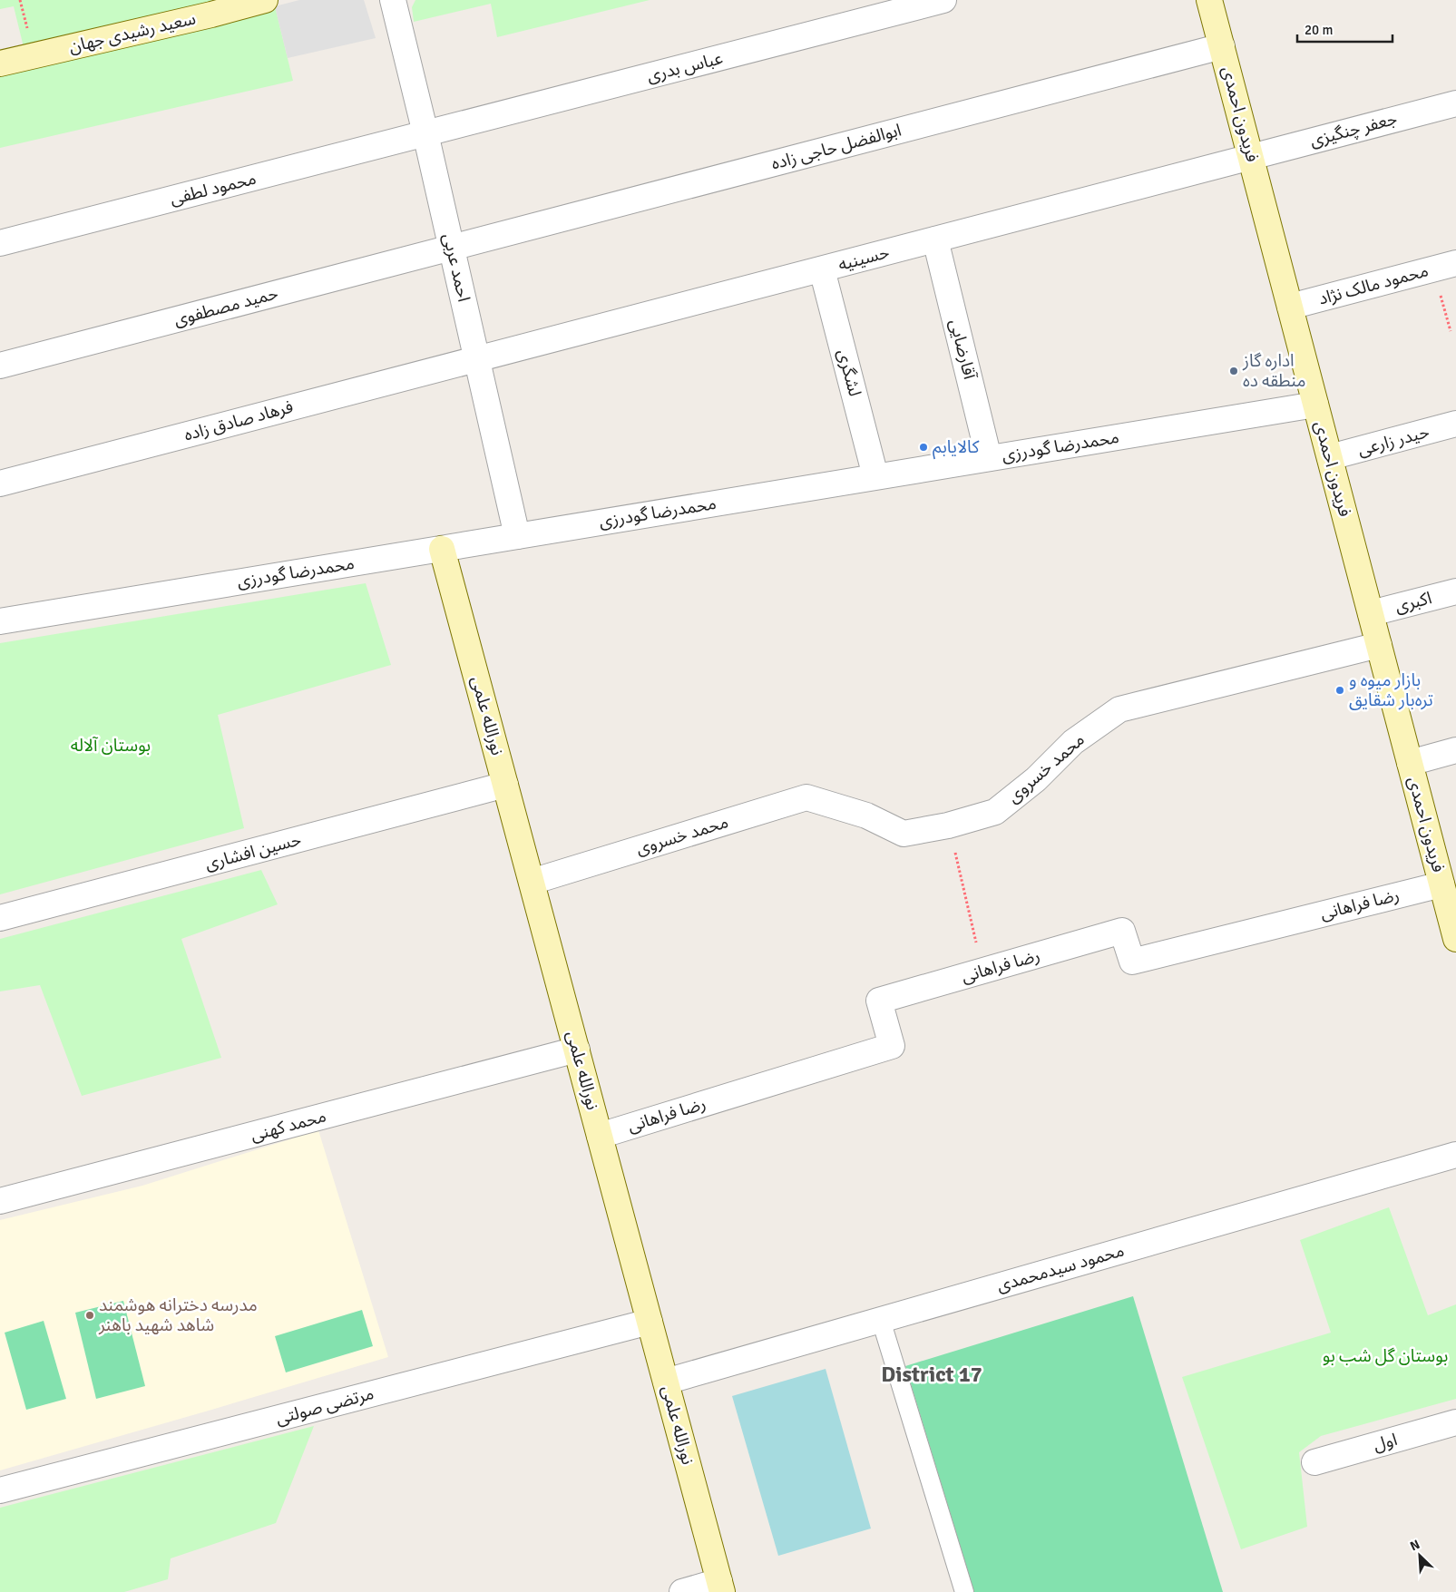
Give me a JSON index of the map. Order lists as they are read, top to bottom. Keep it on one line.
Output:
{"streets":{"street":["سعید رشیدی جهان","عباس بدری","فریدون احمدی","جعفر چنگیزی","ابوالفضل حاجی زاده","محمود لطفی","حسینیه","احمد عربی","محمود مالک نژاد","حمید مصطفوی","آقارضایی","لشگری","فرهاد صادق زاده","حیدر زارعی","محمدرضا گودرزی","اکبری","نورالله علمی","محمد خسروی","حسین افشاری","رضا فراهانی","محمد کهنی","محمود سیدمحمدی","مرتضی صولتی","اول"]},"crossings":[["عباس بدری","محمود لطفی"],["عباس بدری","احمد عربی"],["فریدون احمدی","جعفر چنگیزی"],["فریدون احمدی","ابوالفضل حاجی زاده"],["فریدون احمدی","حسینیه"],["فریدون احمدی","محمود مالک نژاد"],["فریدون احمدی","حیدر زارعی"],["فریدون احمدی","محمدرضا گودرزی"],["فریدون احمدی","اکبری"],["فریدون احمدی","محمد خسروی"],["فریدون احمدی","رضا فراهانی"],["جعفر چنگیزی","حسینیه"],["ابوالفضل حاجی زاده","احمد عربی"],["ابوالفضل حاجی زاده","حمید مصطفوی"],["محمود لطفی","احمد عربی"],["حسینیه","احمد عربی"],["حسینیه","آقارضایی"],["حسینیه","لشگری"],["حسینیه","فرهاد صادق زاده"],["احمد عربی","حمید مصطفوی"],["احمد عربی","فرهاد صادق زاده"],["احمد عربی","محمدرضا گودرزی"],["آقارضایی","محمدرضا گودرزی"],["لشگری","محمدرضا گودرزی"],["محمدرضا گودرزی","نورالله علمی"],["نورالله علمی","محمد خسروی"],["نورالله علمی","حسین افشاری"],["نورالله علمی","رضا فراهانی"],["نورالله علمی","محمد کهنی"],["نورالله علمی","محمود سیدمحمدی"],["نورالله علمی","مرتضی صولتی"]],"districts":["District 17"],"parks":["بوستان آلاله","بوستان گل شب بو"],"places":["اداره گاز منطقه ده","کالایابم","بازار میوه و تره‌بار شقایق","مدرسه دخترانه هوشمند شاهد شهید باهنر"],"scale_bar":"20 m","north":"top left"}
